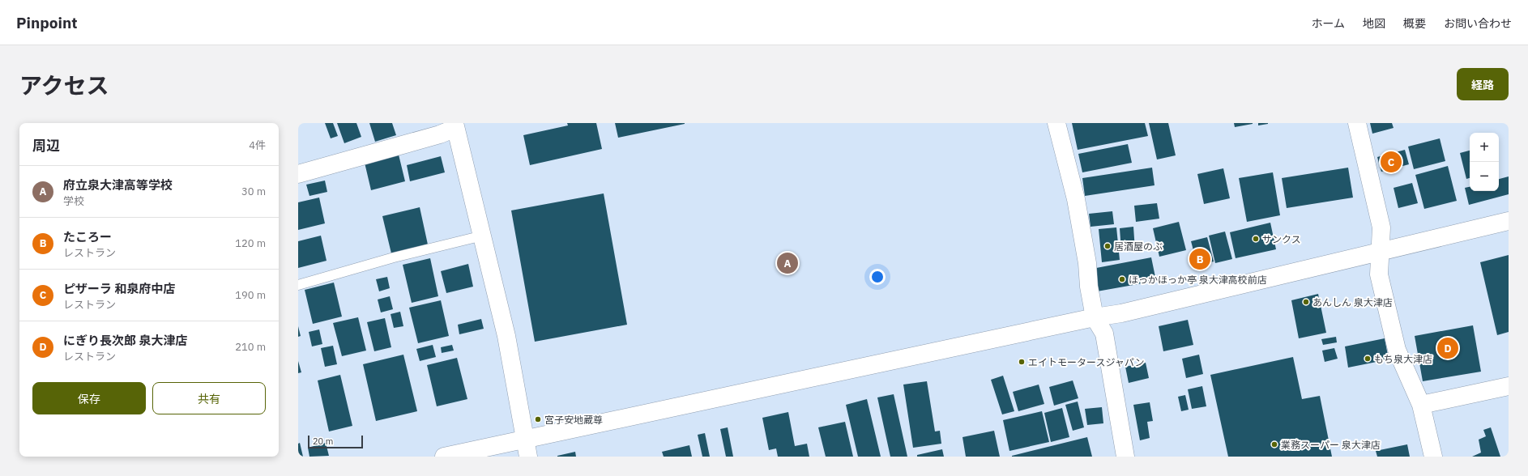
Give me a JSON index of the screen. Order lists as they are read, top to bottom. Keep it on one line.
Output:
{"places":["サンクス","居酒屋のぶ","ほっかほっか亭 泉大津高校前店","あんしん 泉大津店","もち泉大津店","エイトモータースジャパン","宮子安地蔵尊","業務スーパー 泉大津店"],"scale_bar":"20 m","page":{"header":"Pinpoint","nav":["ホーム","地図","概要","お問い合わせ"],"title":"アクセス","buttons":["経路",["保存","共有"]],"heading":["周辺","4件"],"map_buttons":["+","−"],"pins":["C","B","A","D"],"list":[{"mark":"A","name":"府立泉大津高等学校","note":"学校","value":"30 m"},{"mark":"B","name":"たころー","note":"レストラン","value":"120 m"},{"mark":"C","name":"ピザーラ 和泉府中店","note":"レストラン","value":"190 m"},{"mark":"D","name":"にぎり長次郎 泉大津店","note":"レストラン","value":"210 m"}],"scale":"20 m"}}
